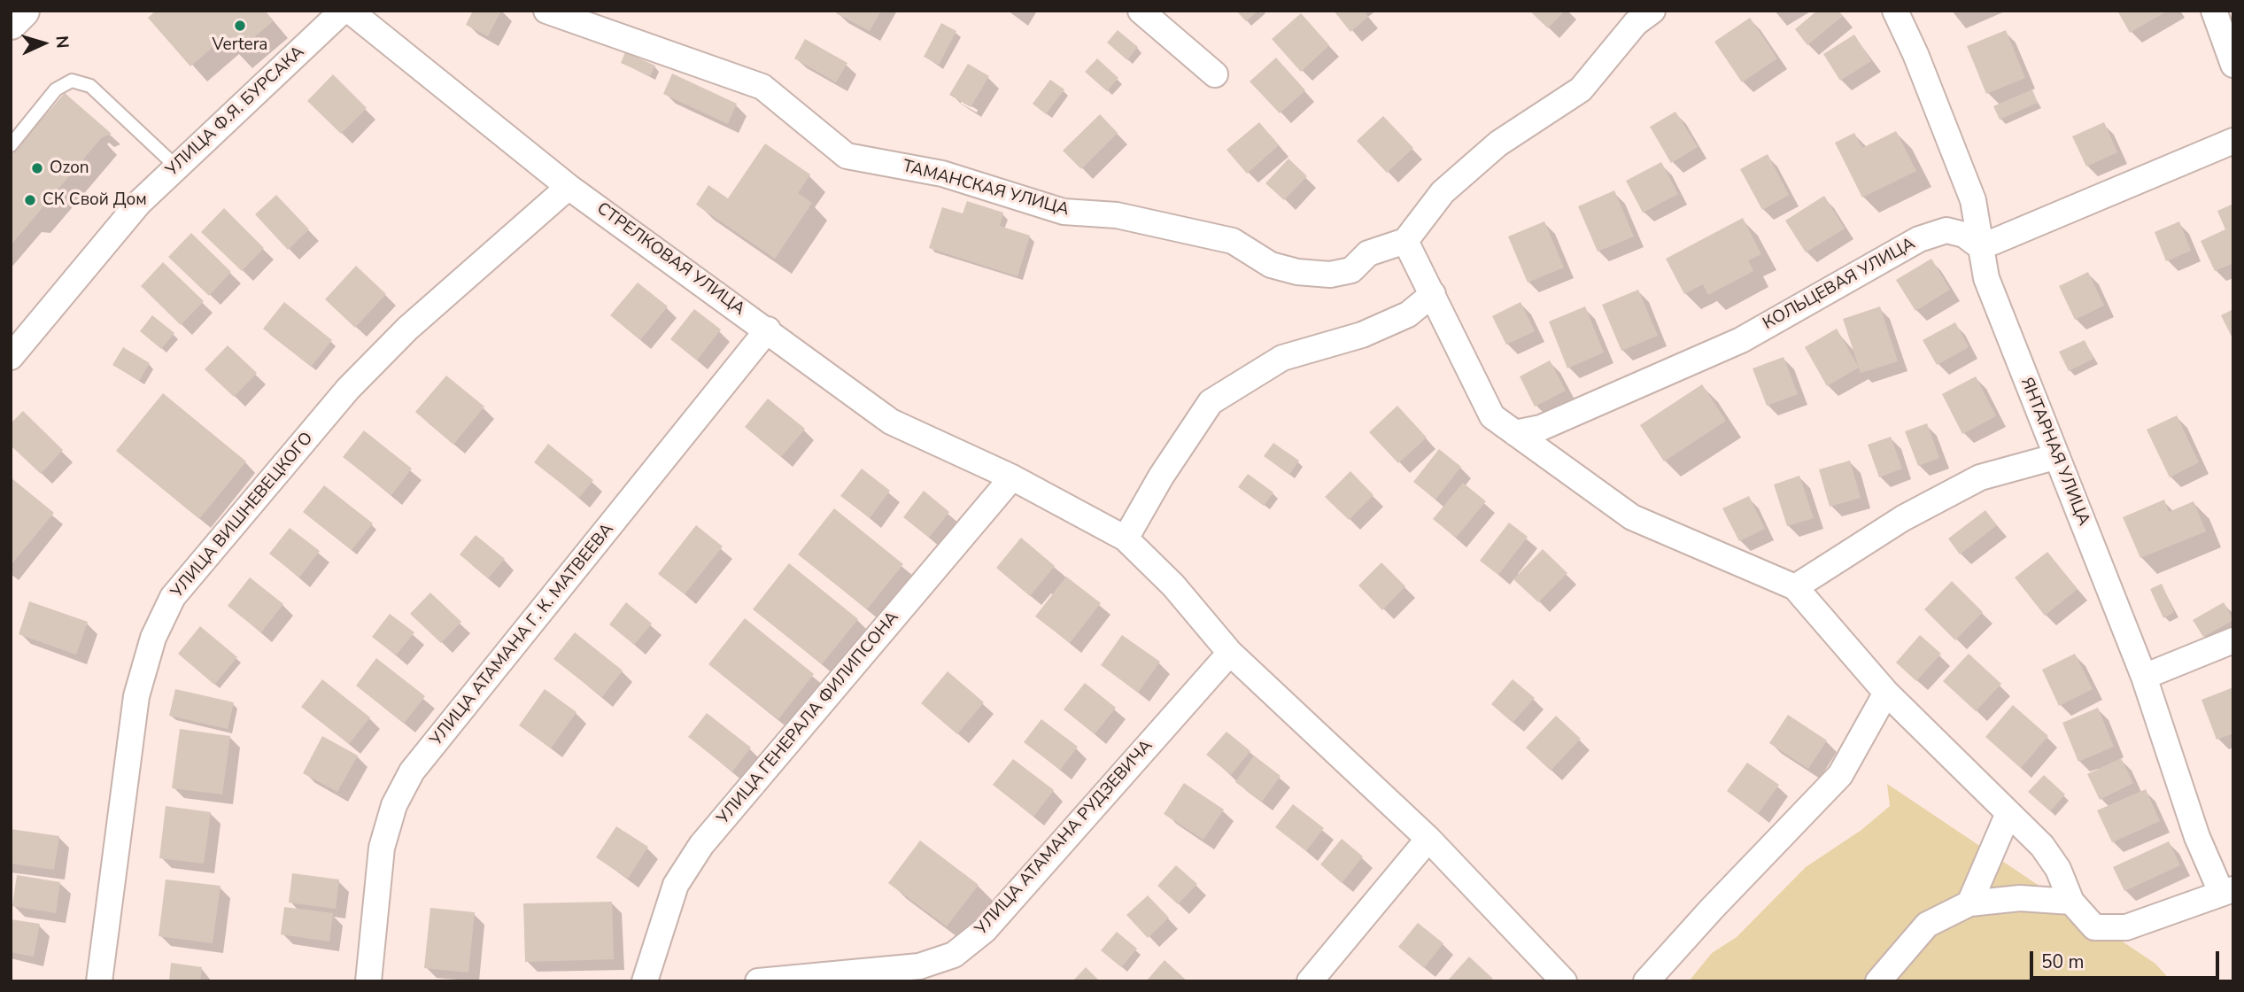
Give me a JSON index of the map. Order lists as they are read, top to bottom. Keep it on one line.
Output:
{"streets":{"street":["УЛИЦА Ф.Я. БУРСАКА","ТАМАНСКАЯ УЛИЦА","СТРЕЛКОВАЯ УЛИЦА","КОЛЬЦЕВАЯ УЛИЦА","ЯНТАРНАЯ УЛИЦА","УЛИЦА ВИШНЕВЕЦКОГО","УЛИЦА АТАМАНА Г. К. МАТВЕЕВА","УЛИЦА ГЕНЕРАЛА ФИЛИПСОНА","УЛИЦА АТАМАНА РУДЗЕВИЧА"]},"crossings":[["СТРЕЛКОВАЯ УЛИЦА","УЛИЦА ВИШНЕВЕЦКОГО"],["СТРЕЛКОВАЯ УЛИЦА","УЛИЦА АТАМАНА Г. К. МАТВЕЕВА"],["СТРЕЛКОВАЯ УЛИЦА","УЛИЦА ГЕНЕРАЛА ФИЛИПСОНА"],["СТРЕЛКОВАЯ УЛИЦА","УЛИЦА АТАМАНА РУДЗЕВИЧА"],["КОЛЬЦЕВАЯ УЛИЦА","ЯНТАРНАЯ УЛИЦА"]],"places":["Vertera","Ozon","СК Свой Дом"],"scale_bar":"50 m","north":"right"}
